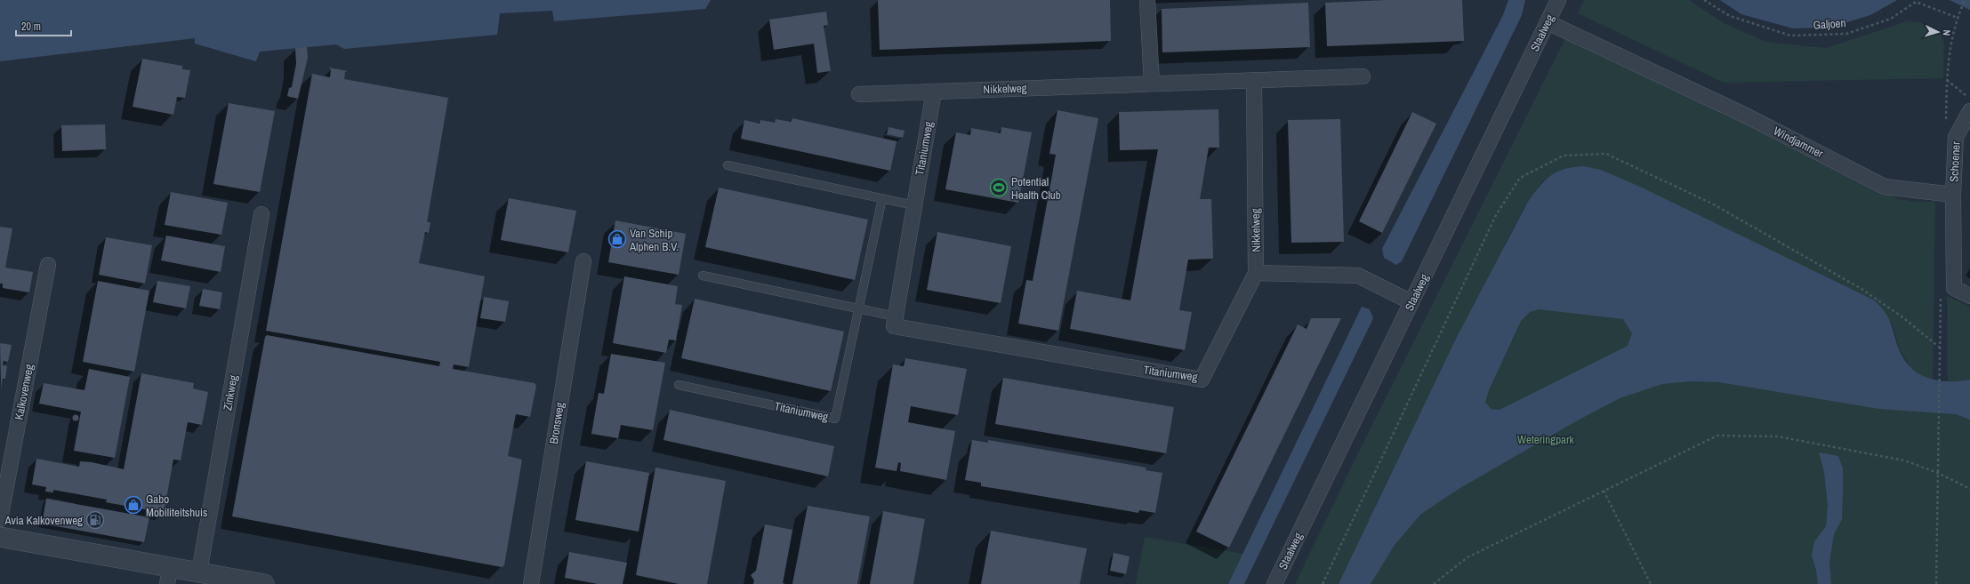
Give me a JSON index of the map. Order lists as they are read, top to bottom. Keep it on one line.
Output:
{"streets":{"street":["Staalweg","Nikkelweg","Windjammer","Titaniumweg","Schoener","Kalkovenweg","Zinkweg","Bronsweg"],"path":["Galjoen"]},"crossings":[["Staalweg","Windjammer"],["Nikkelweg","Titaniumweg"],["Windjammer","Schoener"]],"parks":["Weteringpark"],"places":{"sports":["Potential Health Club"],"shop":["Van Schip Alphen B.V.","Gabo Mobiliteitshuis"],"fuel station":["Avia Kalkovenweg"]},"scale_bar":"20 m","north":"right"}
